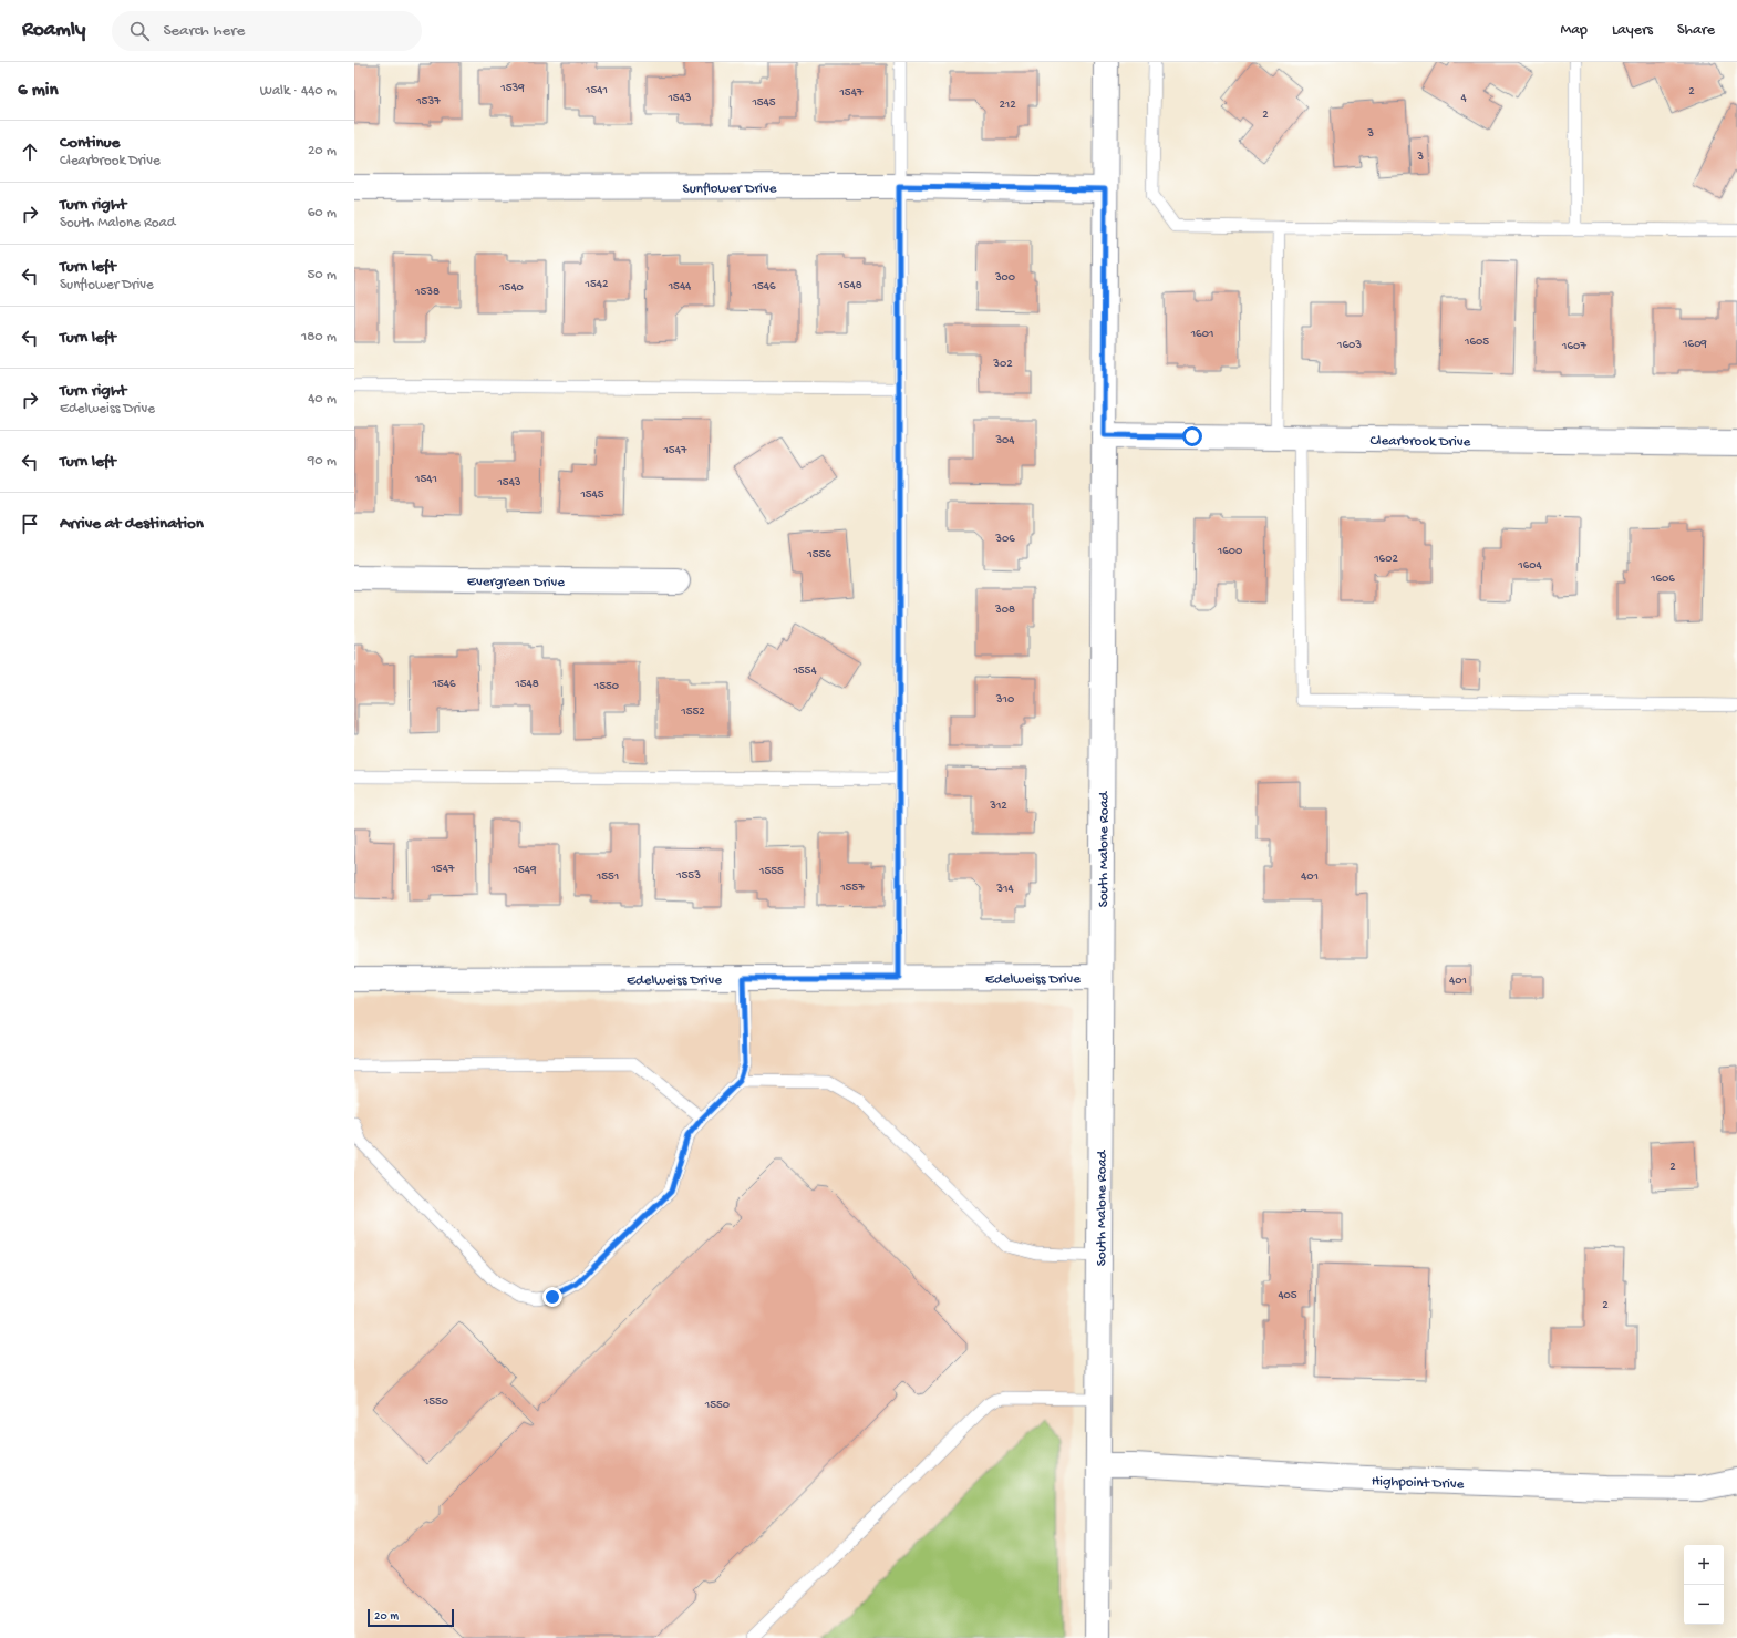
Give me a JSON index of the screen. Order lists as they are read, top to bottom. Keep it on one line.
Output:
{"streets":{"street":["Sunflower Drive","Clearbrook Drive","Evergreen Drive","South Malone Road","Edelweiss Drive","Highpoint Drive"]},"crossings":[["Sunflower Drive","South Malone Road"],["Clearbrook Drive","South Malone Road"],["South Malone Road","Edelweiss Drive"],["South Malone Road","Highpoint Drive"]],"house_numbers":["1539","1541","2","1547","1543","4","1537","1545","212","2","3","3","300","1542","1548","1544","1546","1540","1538","1601","1605","1609","1603","1607","302","304","1547","1541","1543","1545","306","1600","1556","1602","1604","1606","308","1554","1546","1548","1550","310","1552","312","1547","1549","1555","1553","1551","401","1557","314","401","2","405","2","1550","1550"],"scale_bar":"20 m","page":{"header":"Roamly","search":"Search here","nav":["Map","Layers","Share"],"heading":["6 min","Walk · 440 m"],"list":[["Continue","Clearbrook Drive","20 m"],["Turn right","South Malone Road","60 m"],["Turn left","Sunflower Drive","50 m"],["Turn left","180 m"],["Turn right","Edelweiss Drive","40 m"],["Turn left","90 m"],"Arrive at destination"],"map_buttons":["+","−"],"scale":"20 m"}}
